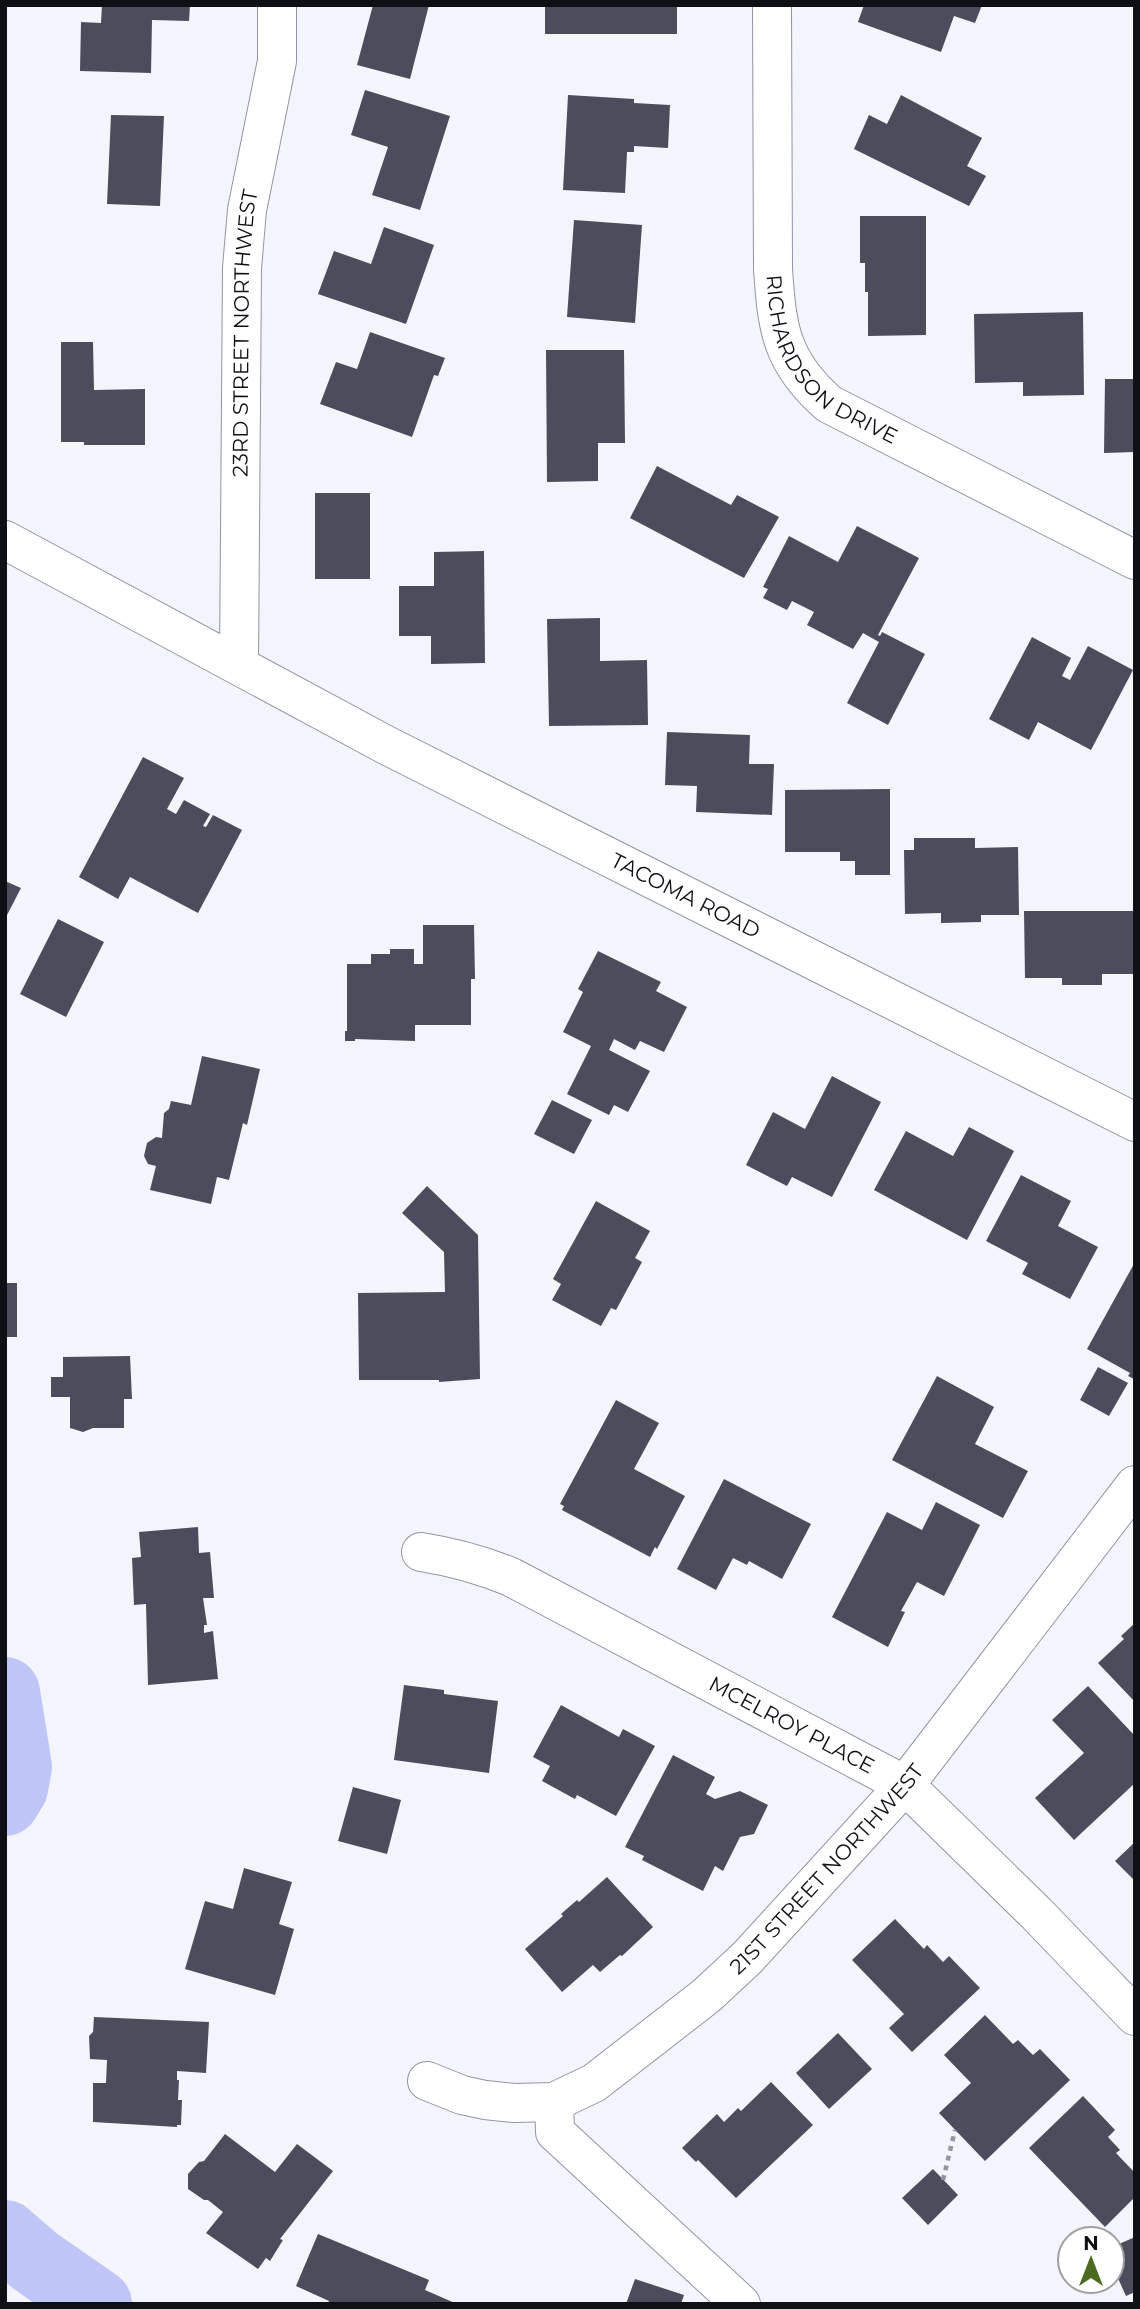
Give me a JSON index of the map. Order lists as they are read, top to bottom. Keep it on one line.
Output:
{"streets":{"street":["23RD STREET NORTHWEST","RICHARDSON DRIVE","TACOMA ROAD","MCELROY PLACE","21ST STREET NORTHWEST"]},"crossings":[["23RD STREET NORTHWEST","TACOMA ROAD"],["MCELROY PLACE","21ST STREET NORTHWEST"]],"north":"top"}
